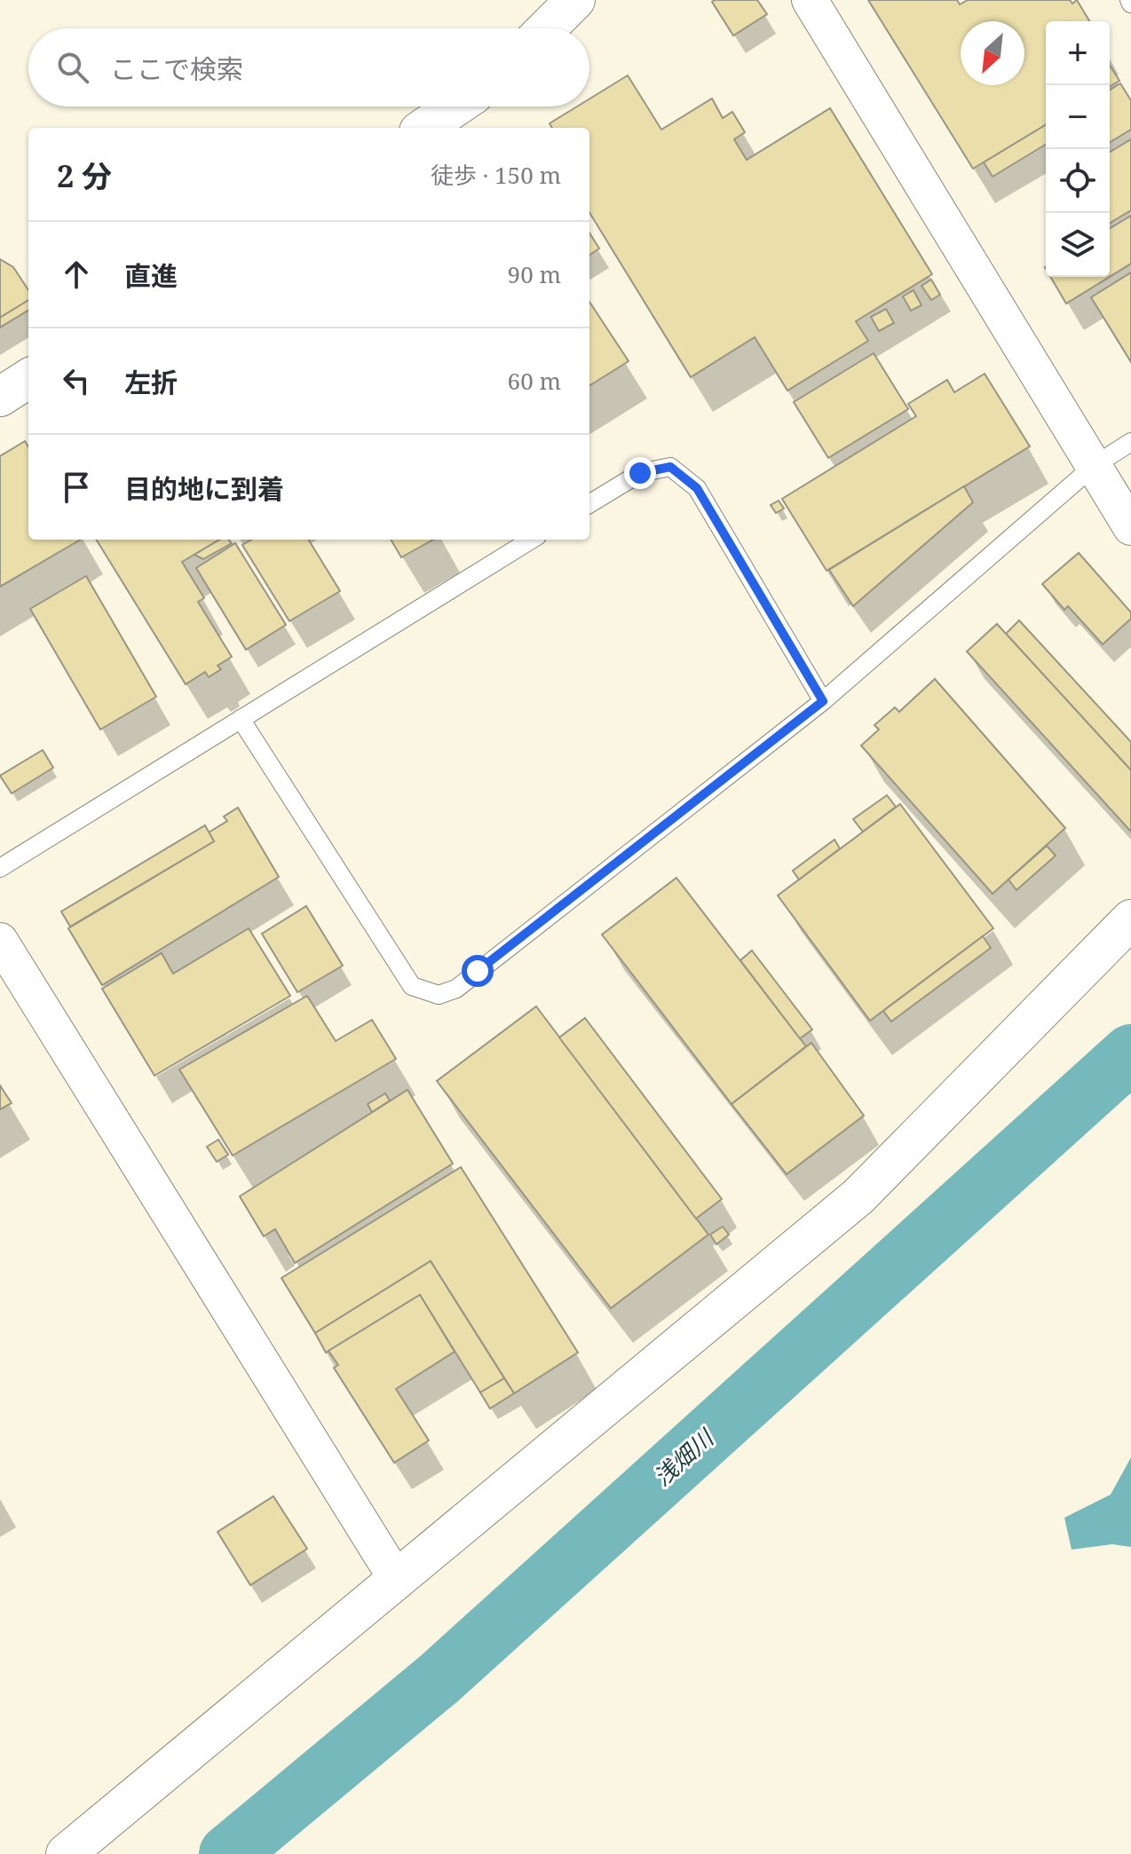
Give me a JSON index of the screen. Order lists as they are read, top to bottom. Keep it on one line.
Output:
{"water":["浅畑川"],"north":"bottom left","page":{"map_buttons":["+","−"],"search":"ここで検索","heading":["2 分","徒歩 · 150 m"],"list":[["直進","90 m"],["左折","60 m"],"目的地に到着"]}}
